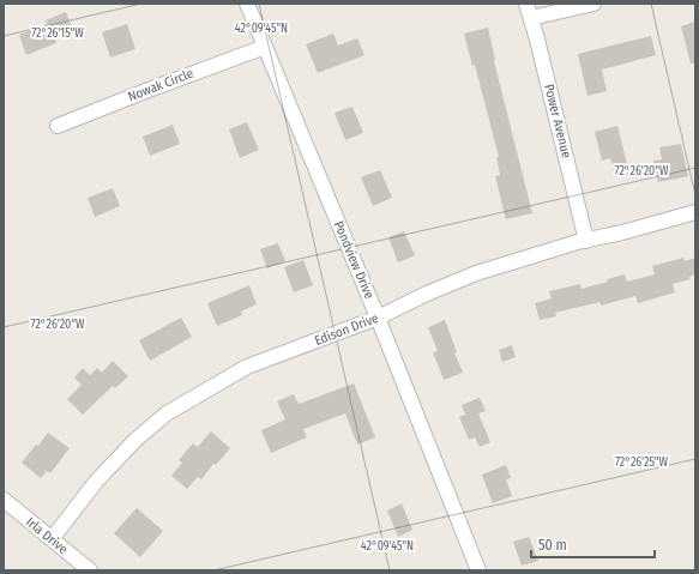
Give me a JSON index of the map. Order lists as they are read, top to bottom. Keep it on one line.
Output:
{"streets":{"street":["Nowak Circle","Power Avenue","Pondview Drive","Edison Drive","Irla Drive"]},"crossings":[["Nowak Circle","Pondview Drive"],["Power Avenue","Edison Drive"],["Pondview Drive","Edison Drive"],["Edison Drive","Irla Drive"]],"scale_bar":"50 m","coordinates":["42°09'45\"N","72°26'15\"W","72°26'20\"W","72°26'25\"W"]}
